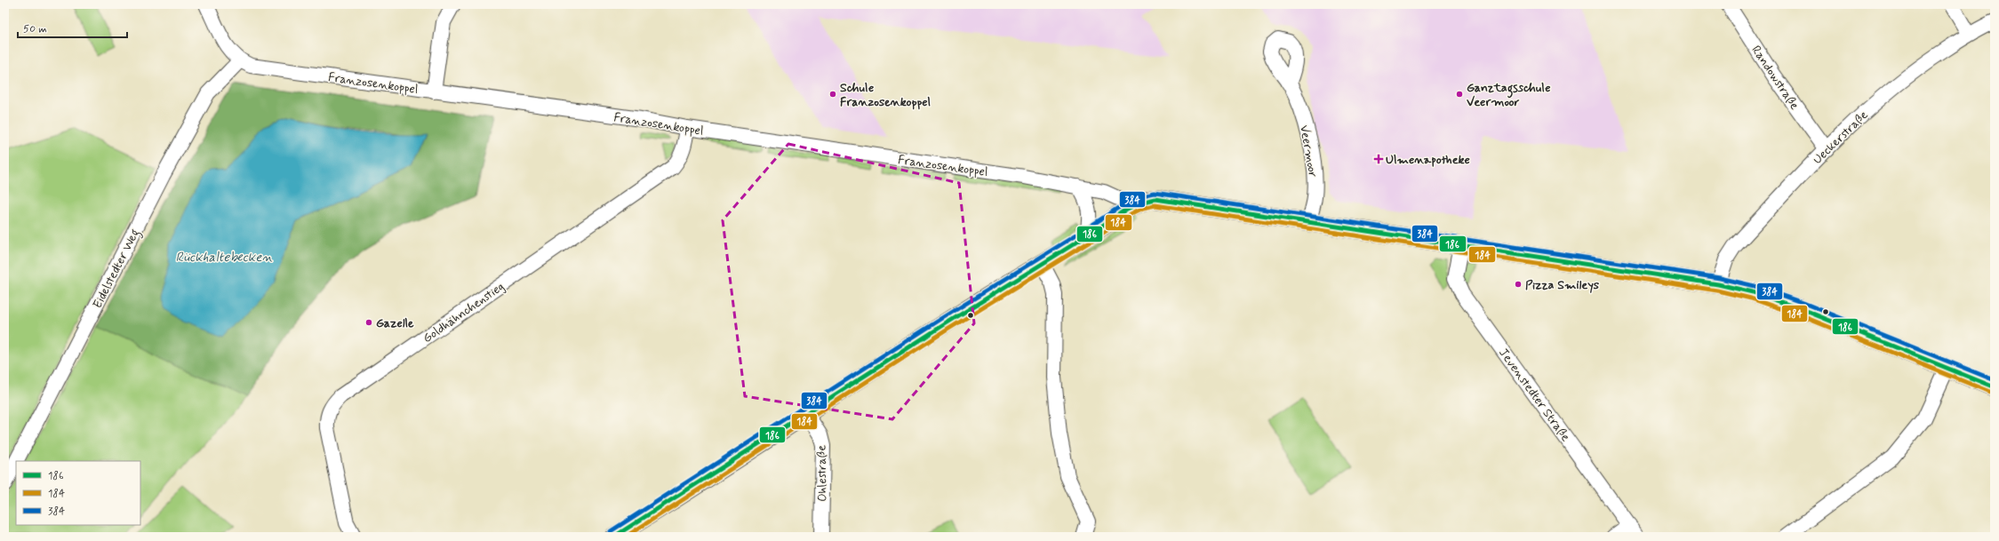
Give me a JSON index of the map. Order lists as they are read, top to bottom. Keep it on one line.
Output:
{"streets":{"street":["Randowstraße","Franzosenkoppel","Ueckerstraße","Veermoor","Eidelstedter Weg","Goldhähnchenstieg","Jevenstedter Straße","Ohlestraße"]},"crossings":[["Randowstraße","Ueckerstraße"],["Franzosenkoppel","Eidelstedter Weg"],["Franzosenkoppel","Goldhähnchenstieg"]],"water":["Rückhaltebecken"],"places":{"other":["Schule Franzosenkoppel","Ganztagsschule Veermoor","Pizza Smileys","Gazelle"],"health":["Ulmenapotheke"]},"lines":["transit line 384","transit line 186","transit line 184"],"legend":["186","184","384"],"scale_bar":"50 m"}
